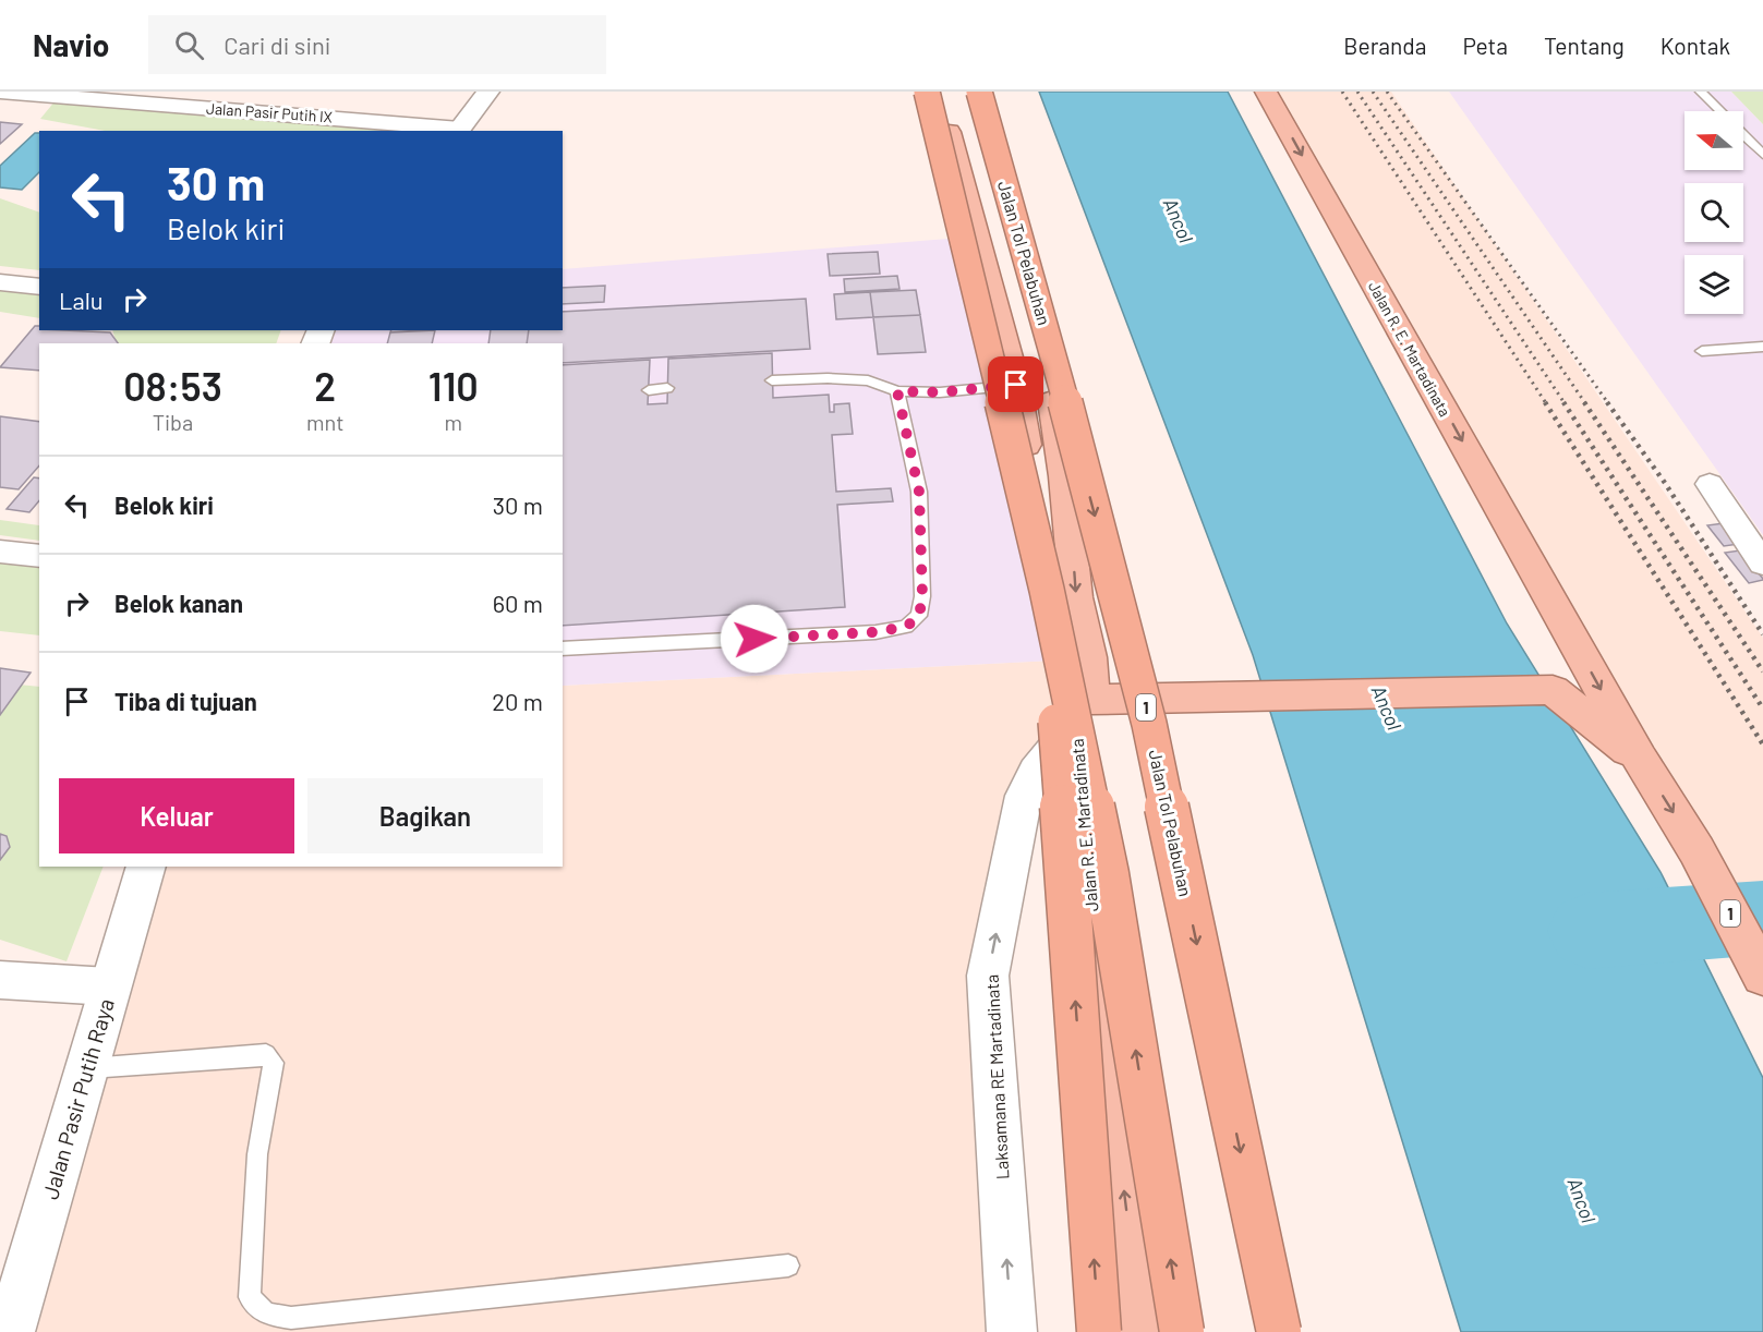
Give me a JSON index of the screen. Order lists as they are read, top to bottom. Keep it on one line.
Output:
{"streets":{"highway":["Jalan Tol Pelabuhan","Jalan R. E. Martadinata","1"],"street":["Jalan Pasir Putih IX","Laksamana RE Martadinata","Jalan Pasir Putih Raya"]},"crossings":[["Jalan R. E. Martadinata","1"],["Jalan R. E. Martadinata","Laksamana RE Martadinata"],["1","Laksamana RE Martadinata"]],"one_way":["Laksamana RE Martadinata"],"water":["Ancol"],"north":"left","page":{"header":"Navio","search":"Cari di sini","nav":["Beranda","Peta","Tentang","Kontak"],"turn":["30 m","Belok kiri"],"then":"Lalu","eta":["08:53","Tiba","2","mnt","110","m"],"list":[{"name":"Belok kiri","value":"30 m"},{"name":"Belok kanan","value":"60 m"},{"name":"Tiba di tujuan","value":"20 m"}],"buttons":["Keluar","Bagikan"]}}
